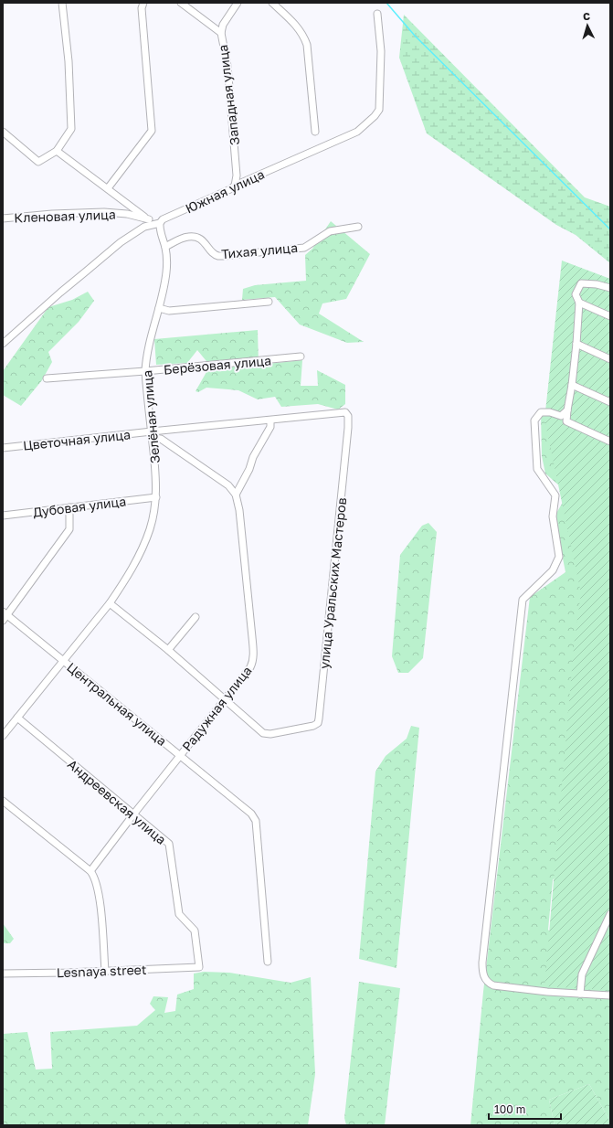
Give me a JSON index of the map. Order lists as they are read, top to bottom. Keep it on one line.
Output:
{"streets":{"street":["Западная улица","Южная улица","Кленовая улица","Тихая улица","Берёзовая улица","Зелёная улица","Цветочная улица","Дубовая улица","улица Уральских Мастеров","Центральная улица","Радужная улица","Андреевская улица","Lesnaya street"]},"crossings":[["Западная улица","Южная улица"],["Южная улица","Зелёная улица"],["Тихая улица","Зелёная улица"],["Берёзовая улица","Зелёная улица"],["Зелёная улица","Цветочная улица"],["Зелёная улица","Дубовая улица"],["Зелёная улица","Центральная улица"],["Зелёная улица","Андреевская улица"],["Цветочная улица","улица Уральских Мастеров"],["улица Уральских Мастеров","Радужная улица"],["Центральная улица","Радужная улица"],["Радужная улица","Андреевская улица"],["Андреевская улица","Lesnaya street"]],"scale_bar":"100 m","north":"top"}
